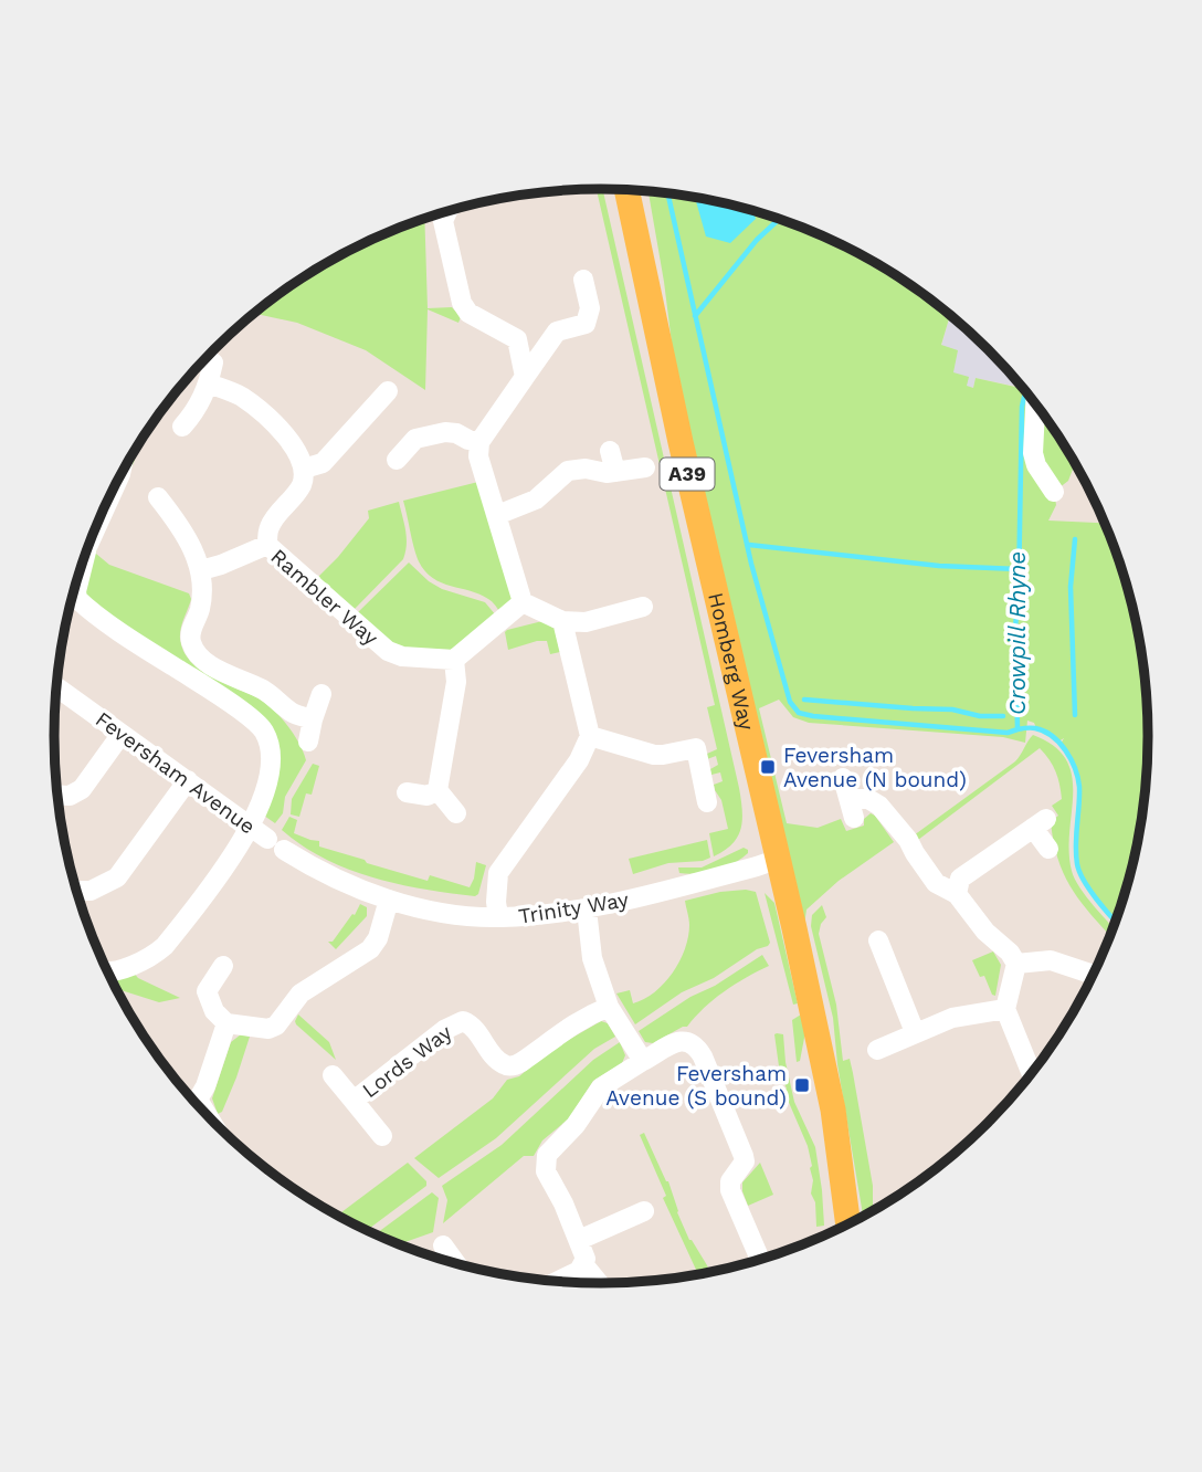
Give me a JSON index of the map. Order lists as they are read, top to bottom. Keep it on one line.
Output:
{"streets":{"main road":["A39","Homberg Way"],"street":["Rambler Way","Feversham Avenue","Trinity Way","Lords Way"]},"crossings":[["Homberg Way","Trinity Way"],["Feversham Avenue","Trinity Way"]],"water":["Crowpill Rhyne"],"places":{"transit":["Feversham Avenue (N bound)","Feversham Avenue (S bound)"]}}
